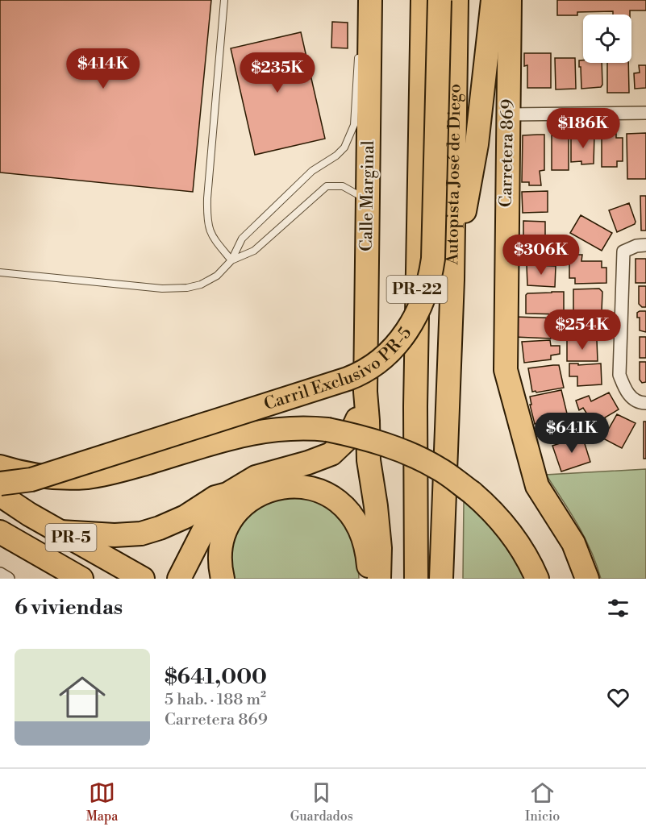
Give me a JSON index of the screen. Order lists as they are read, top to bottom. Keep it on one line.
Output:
{"streets":{"highway":["Carretera 869","Autopista José de Diego","Calle Marginal","PR-22","Carril Exclusivo PR-5","PR-5"]},"page":{"price":["$414K","$235K","$186K","$306K","$254K","$641K"],"heading":"6 viviendas","list":[{"name":"$641,000","note":"5 hab. · 188 m² · Carretera 869"}],"tabs":["Mapa","Guardados","Inicio"]}}
